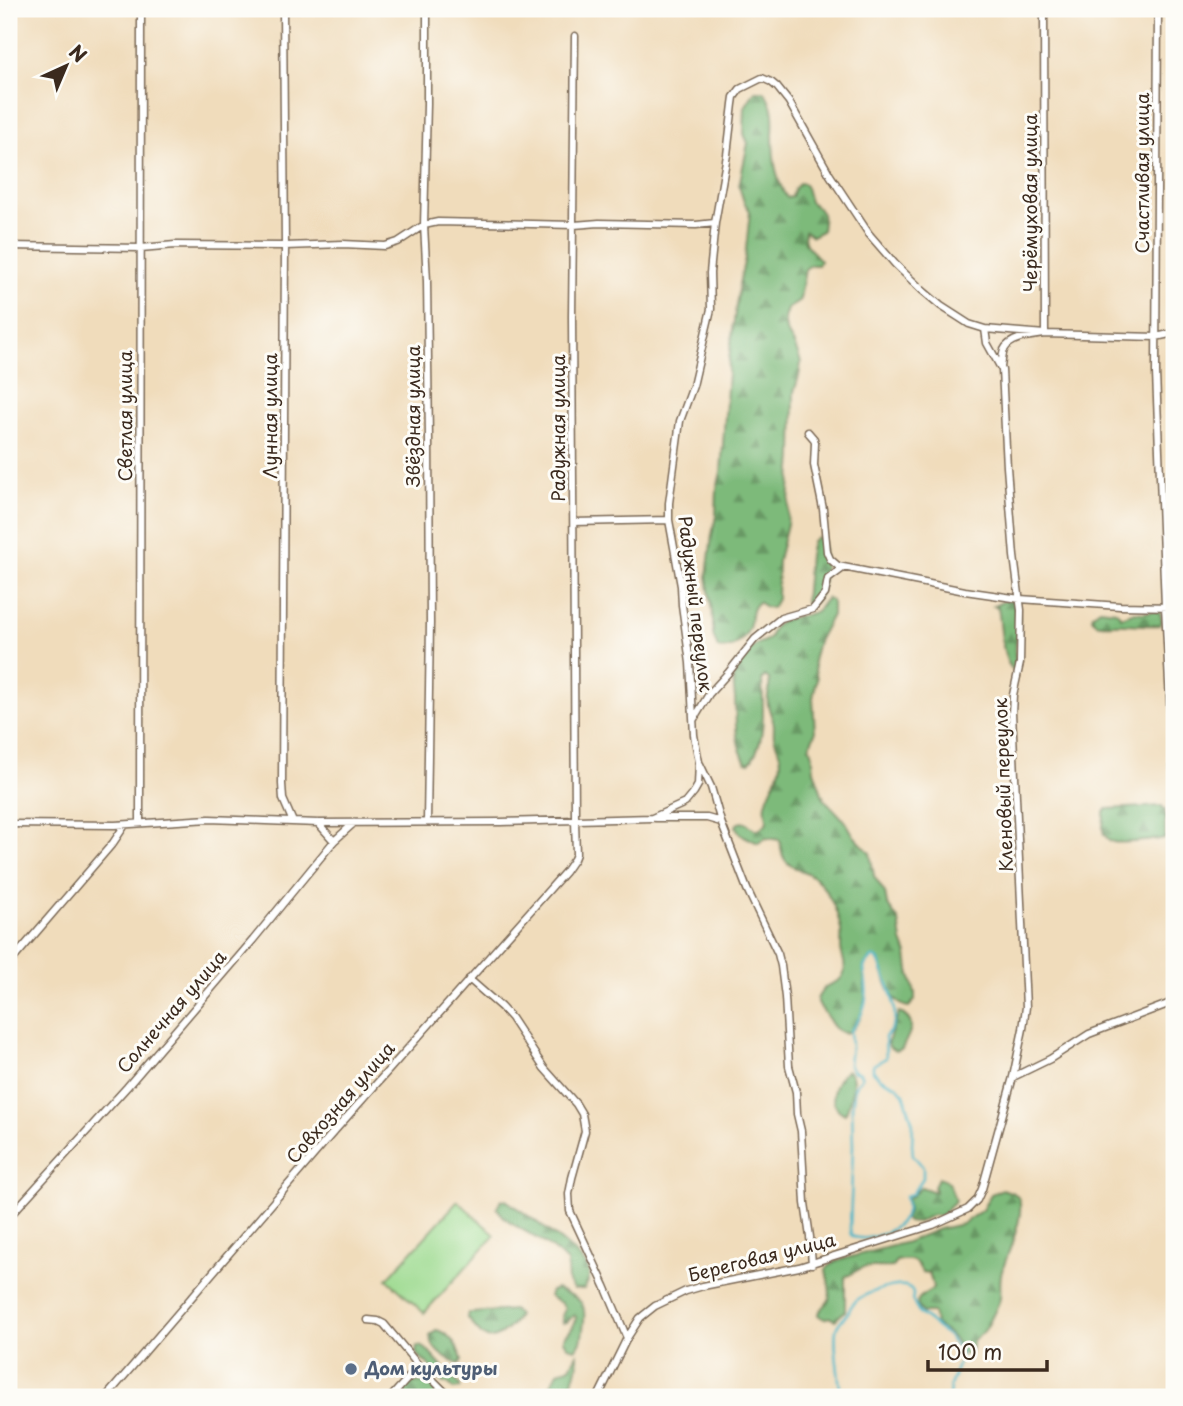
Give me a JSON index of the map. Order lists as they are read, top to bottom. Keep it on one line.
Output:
{"streets":{"street":["Счастливая улица","Черёмуховая улица","Светлая улица","Лунная улица","Звёздная улица","Радужная улица","Радужный переулок","Кленовый переулок","Солнечная улица","Совхозная улица","Береговая улица"]},"crossings":[["Светлая улица","Радужный переулок"],["Лунная улица","Радужный переулок"],["Звёздная улица","Радужный переулок"],["Радужная улица","Радужный переулок"],["Радужная улица","Совхозная улица"],["Радужный переулок","Кленовый переулок"],["Радужный переулок","Солнечная улица"],["Радужный переулок","Совхозная улица"],["Кленовый переулок","Береговая улица"]],"places":["Дом культуры"],"scale_bar":"100 m","north":"top right"}
